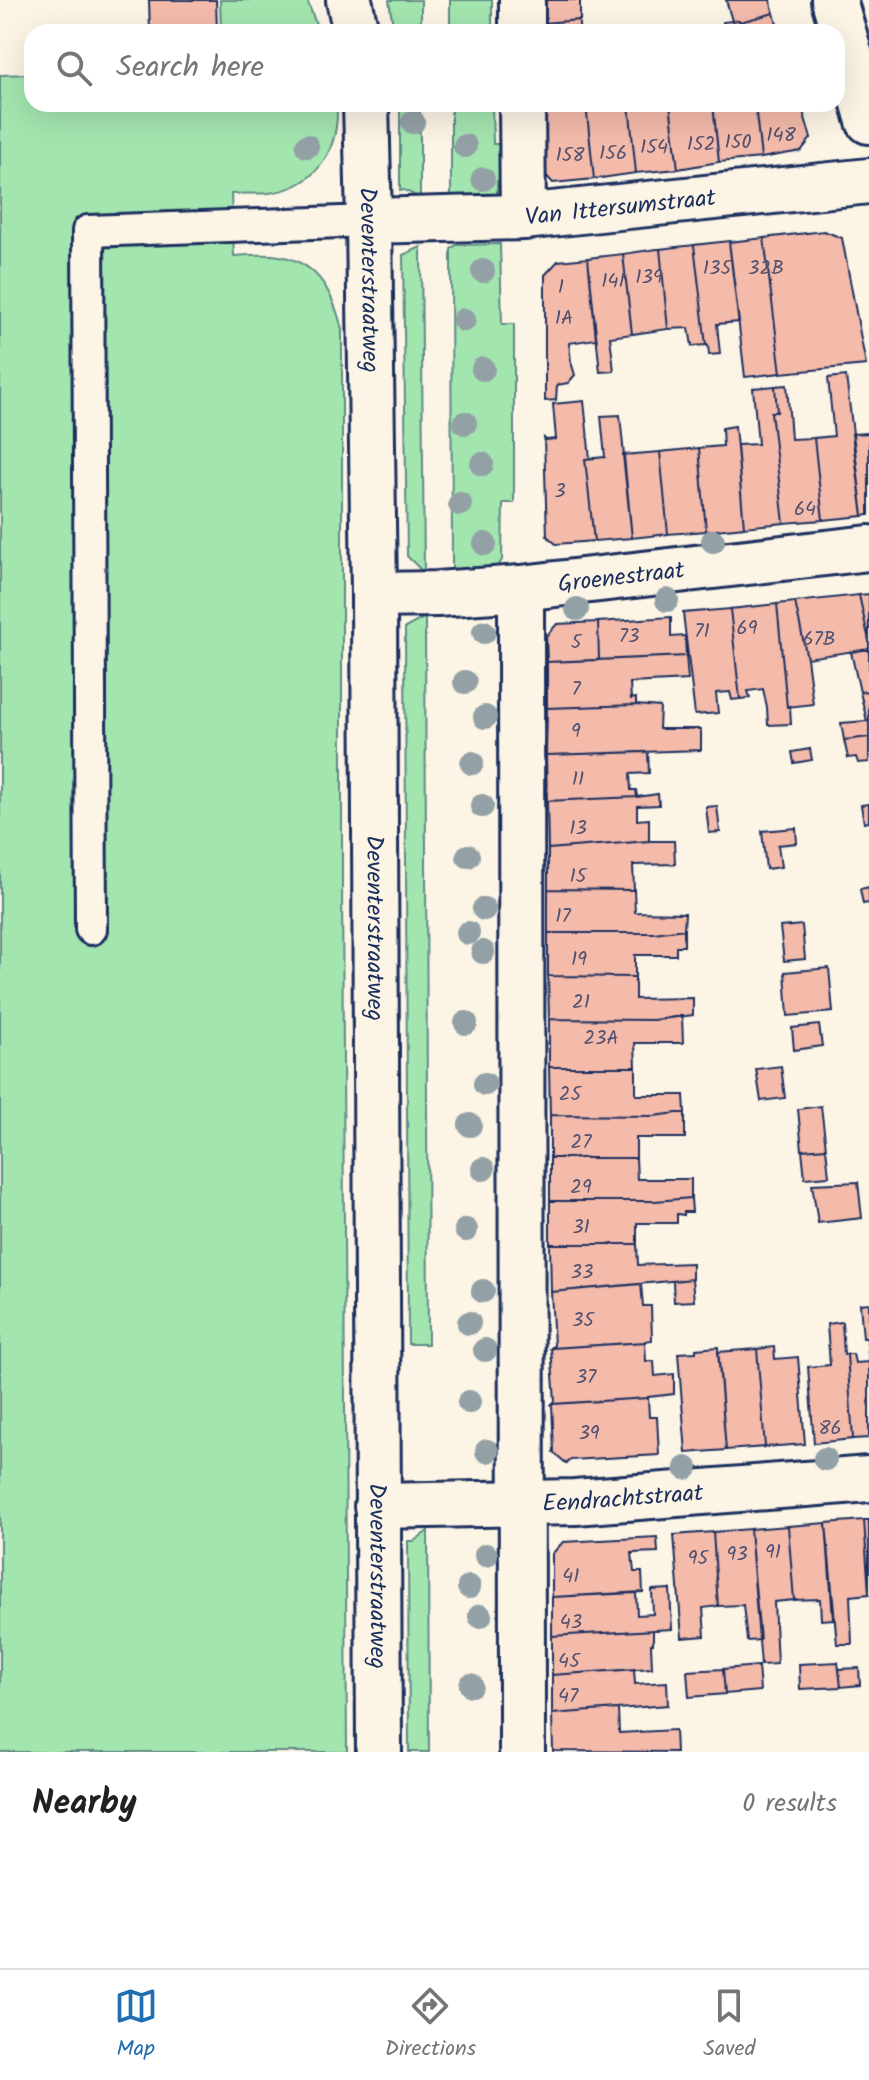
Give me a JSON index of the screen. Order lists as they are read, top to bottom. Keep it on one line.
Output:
{"streets":{"street":["Van Ittersumstraat","Deventerstraatweg","Groenestraat","Eendrachtstraat"]},"crossings":[["Van Ittersumstraat","Deventerstraatweg"],["Deventerstraatweg","Groenestraat"],["Deventerstraatweg","Eendrachtstraat"]],"house_numbers":["148","150","152","154","156","158","135","32B","139","141","1","1A","3","64","69","71","73","67B","5","7","9","11","13","15","17","19","21","23A","25","27","29","31","33","35","37","86","39","91","93","95","41","43","45","47"],"page":{"search":"Search here","heading":["Nearby","0 results"],"nav":["Map","Directions","Saved"]}}
